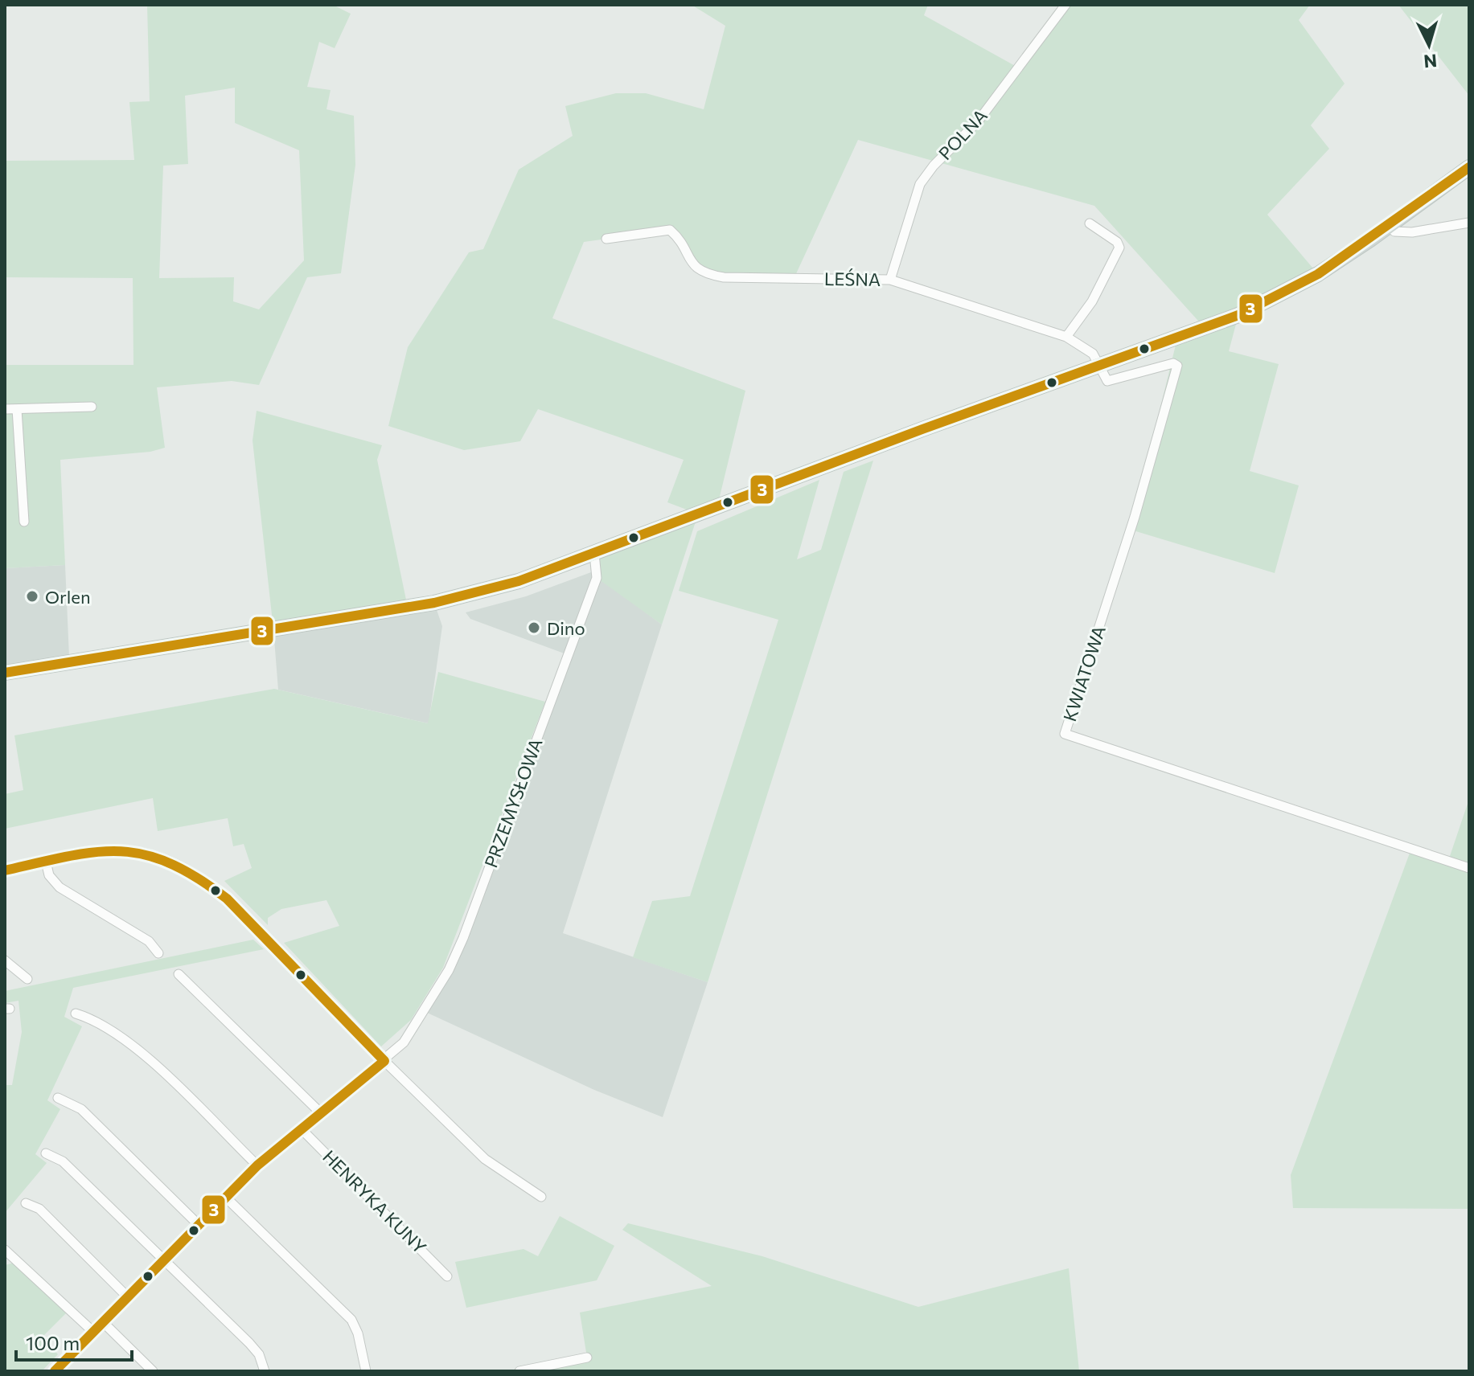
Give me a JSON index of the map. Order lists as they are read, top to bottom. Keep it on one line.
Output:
{"streets":{"street":["POLNA","LEŚNA","KWIATOWA","PRZEMYSŁOWA","HENRYKA KUNY"]},"crossings":[["POLNA","LEŚNA"],["LEŚNA","KWIATOWA"],["PRZEMYSŁOWA","HENRYKA KUNY"]],"places":["Orlen","Dino"],"lines":["transit line 3"],"scale_bar":"100 m","north":"bottom"}
